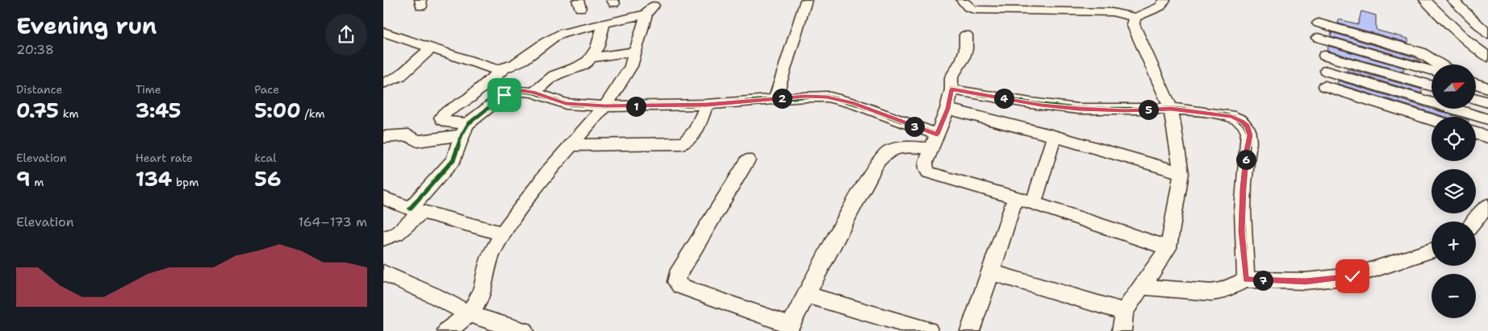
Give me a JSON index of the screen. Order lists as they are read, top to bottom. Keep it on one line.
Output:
{"north":"top right","page":{"heading":["Evening run","20:38"],"map_buttons":["+","−"],"stats":[["Distance","0.75 km"],["Time","3:45"],["Pace","5:00 /km"],["Elevation","9 m"],["Heart rate","134 bpm"],["kcal","56"]],"pins":["2","4","1","5","3","6","7"],"chart":["Elevation","164–173 m"]}}
